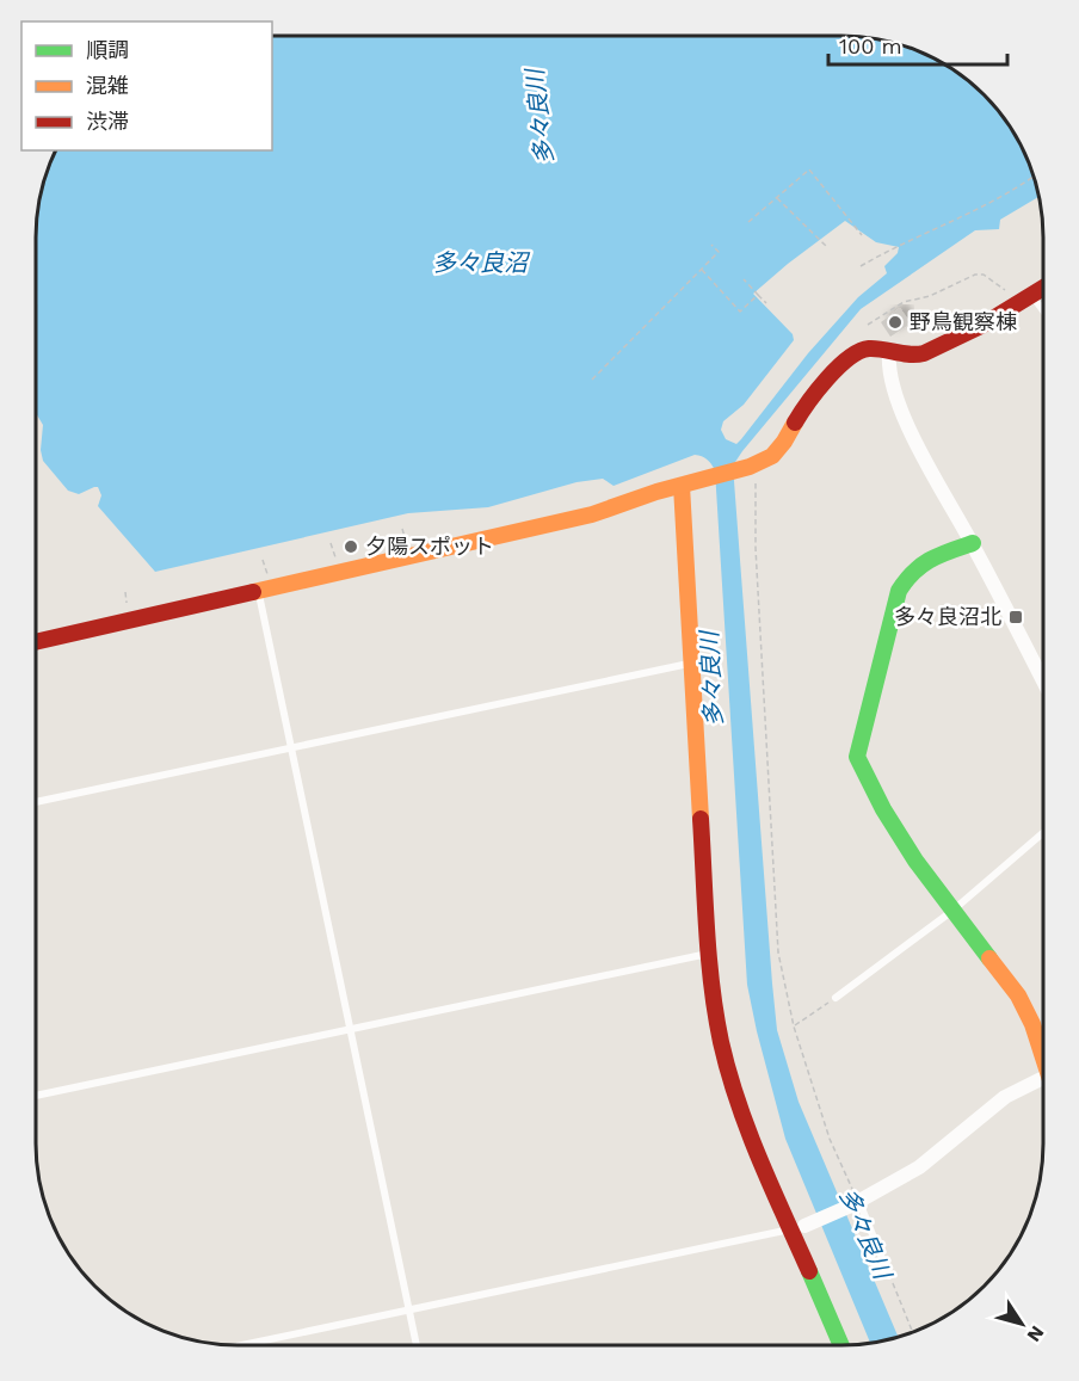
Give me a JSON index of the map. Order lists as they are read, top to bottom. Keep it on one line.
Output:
{"water":["多々良川","多々良沼"],"places":{"other":["野鳥観察棟","夕陽スポット"],"transit":["多々良沼北"]},"legend":["順調","混雑","渋滞"],"scale_bar":"100 m","north":"bottom right"}
